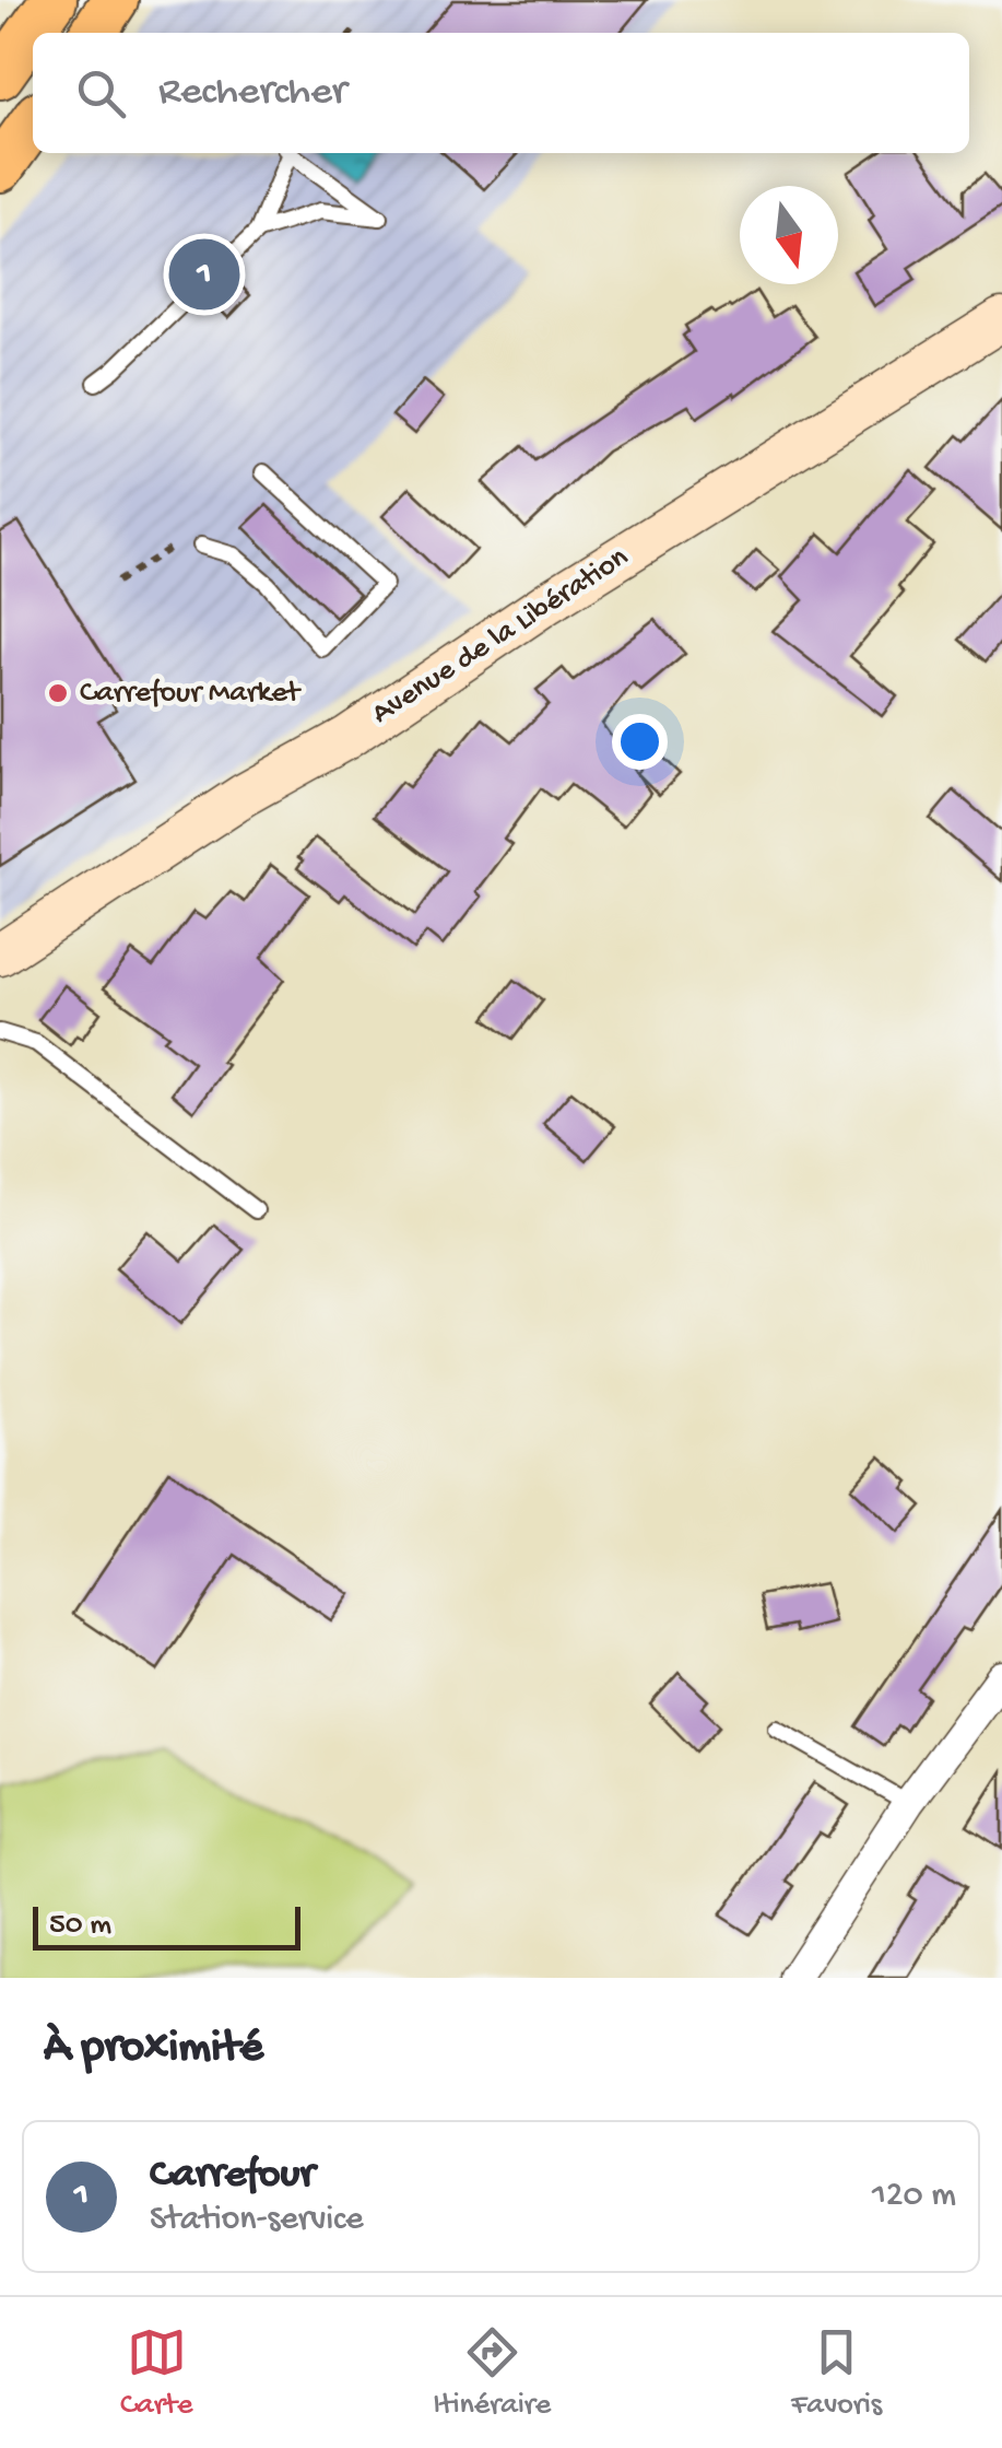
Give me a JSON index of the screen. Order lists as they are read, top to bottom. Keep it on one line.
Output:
{"streets":{"street":["Avenue de la Libération"]},"places":["Carrefour Market"],"scale_bar":"50 m","north":"bottom","page":{"search":"Rechercher","pins":"1","scale":"50 m","heading":"À proximité","list":[{"mark":"1","name":"Carrefour","note":"Station-service","value":"120 m"}],"nav":["Carte","Itinéraire","Favoris"]}}
